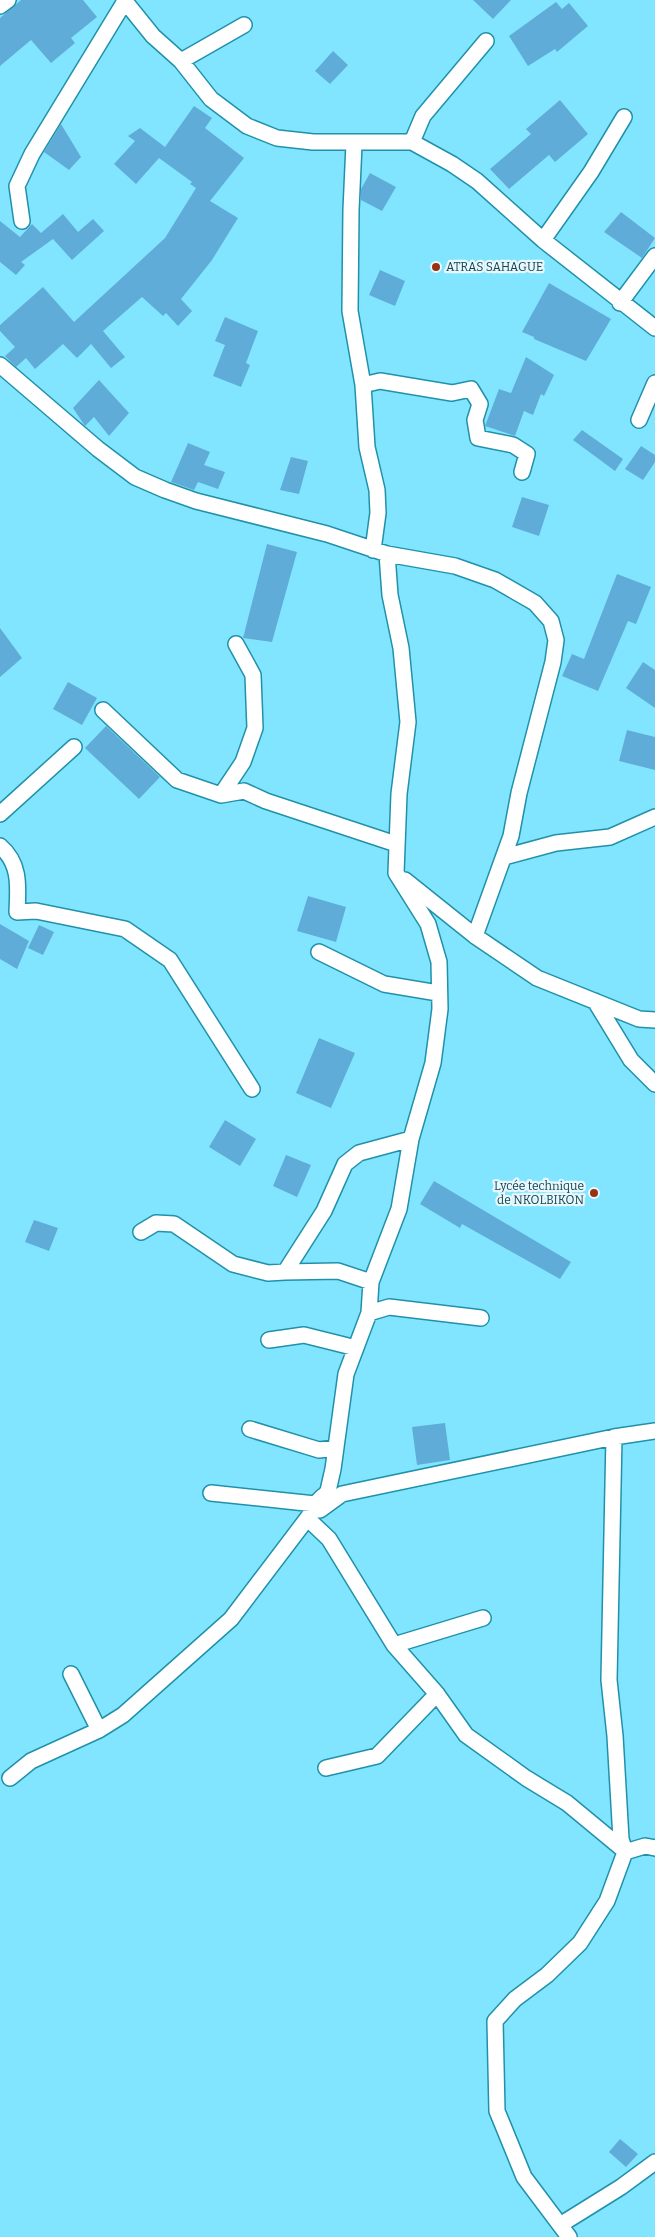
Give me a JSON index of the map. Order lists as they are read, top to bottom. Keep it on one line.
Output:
{"places":["ATRAS SAHAGUE","Lycée technique de NKOLBIKON"]}
